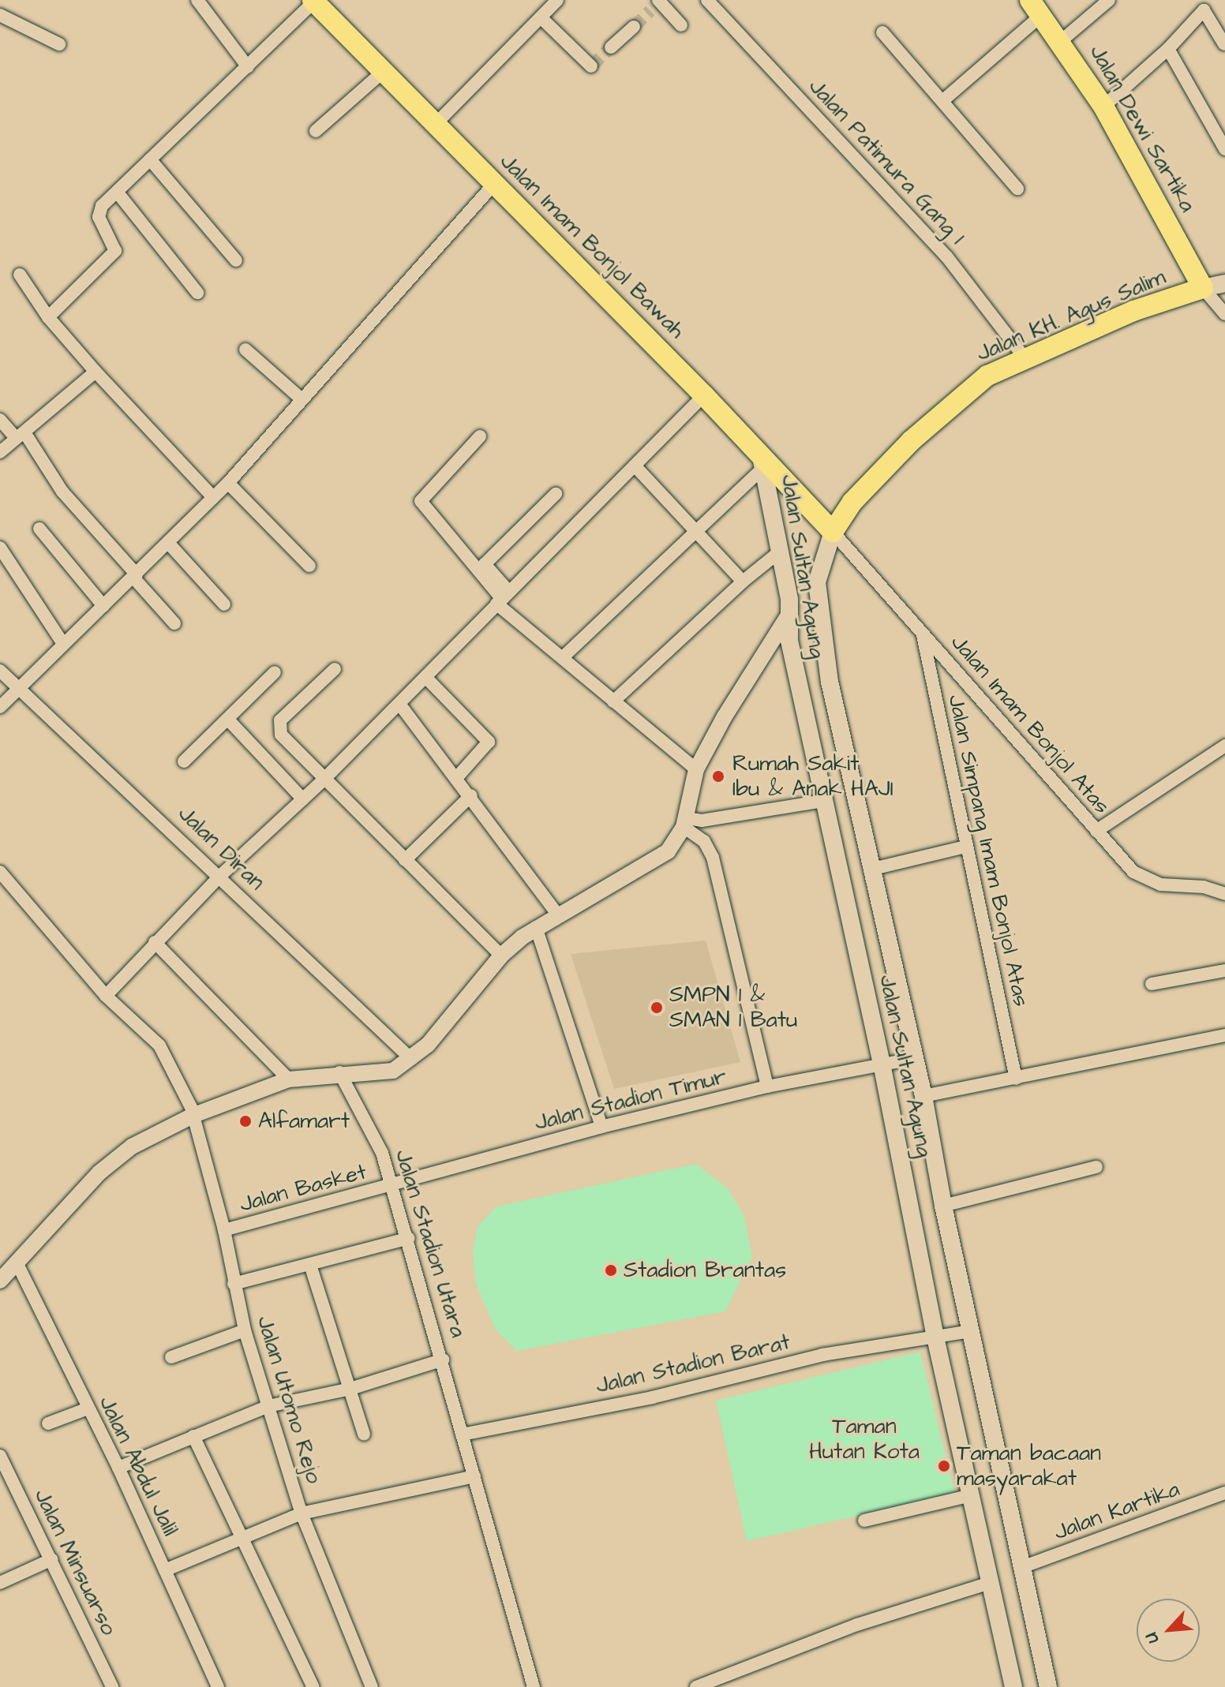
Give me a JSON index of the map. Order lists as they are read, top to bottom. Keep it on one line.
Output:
{"streets":{"main road":["Jalan Dewi Sartika","Jalan Imam Bonjol Bawah","Jalan KH. Agus Salim","Jalan Sultan Agung"],"street":["Jalan Patimura Gang 1","Jalan Imam Bonjol Atas","Jalan Diran","Jalan Simpang Imam Bonjol Atas","Jalan Stadion Timur","Jalan Basket","Jalan Stadion Utara","Jalan Stadion Barat","Jalan Utomo Rejo","Jalan Abdul Jalil","Jalan Kartika","Jalan Minsuarso"]},"crossings":[["Jalan Dewi Sartika","Jalan KH. Agus Salim"],["Jalan Patimura Gang 1","Jalan KH. Agus Salim"],["Jalan Imam Bonjol Bawah","Jalan KH. Agus Salim"],["Jalan Imam Bonjol Bawah","Jalan Sultan Agung"],["Jalan Imam Bonjol Bawah","Jalan Imam Bonjol Atas"],["Jalan KH. Agus Salim","Jalan Sultan Agung"],["Jalan KH. Agus Salim","Jalan Imam Bonjol Atas"],["Jalan Sultan Agung","Jalan Imam Bonjol Atas"],["Jalan Sultan Agung","Jalan Stadion Timur"],["Jalan Sultan Agung","Jalan Stadion Barat"],["Jalan Sultan Agung","Jalan Kartika"],["Jalan Imam Bonjol Atas","Jalan Simpang Imam Bonjol Atas"],["Jalan Stadion Timur","Jalan Basket"],["Jalan Stadion Timur","Jalan Stadion Utara"],["Jalan Basket","Jalan Stadion Utara"],["Jalan Basket","Jalan Utomo Rejo"],["Jalan Stadion Utara","Jalan Stadion Barat"]],"parks":["Taman Hutan Kota"],"places":["Rumah Sakit Ibu & Anak HAJI","SMPN 1 & SMAN 1 Batu","Alfamart","Stadion Brantas","Taman bacaan masyarakat"],"north":"bottom left"}
